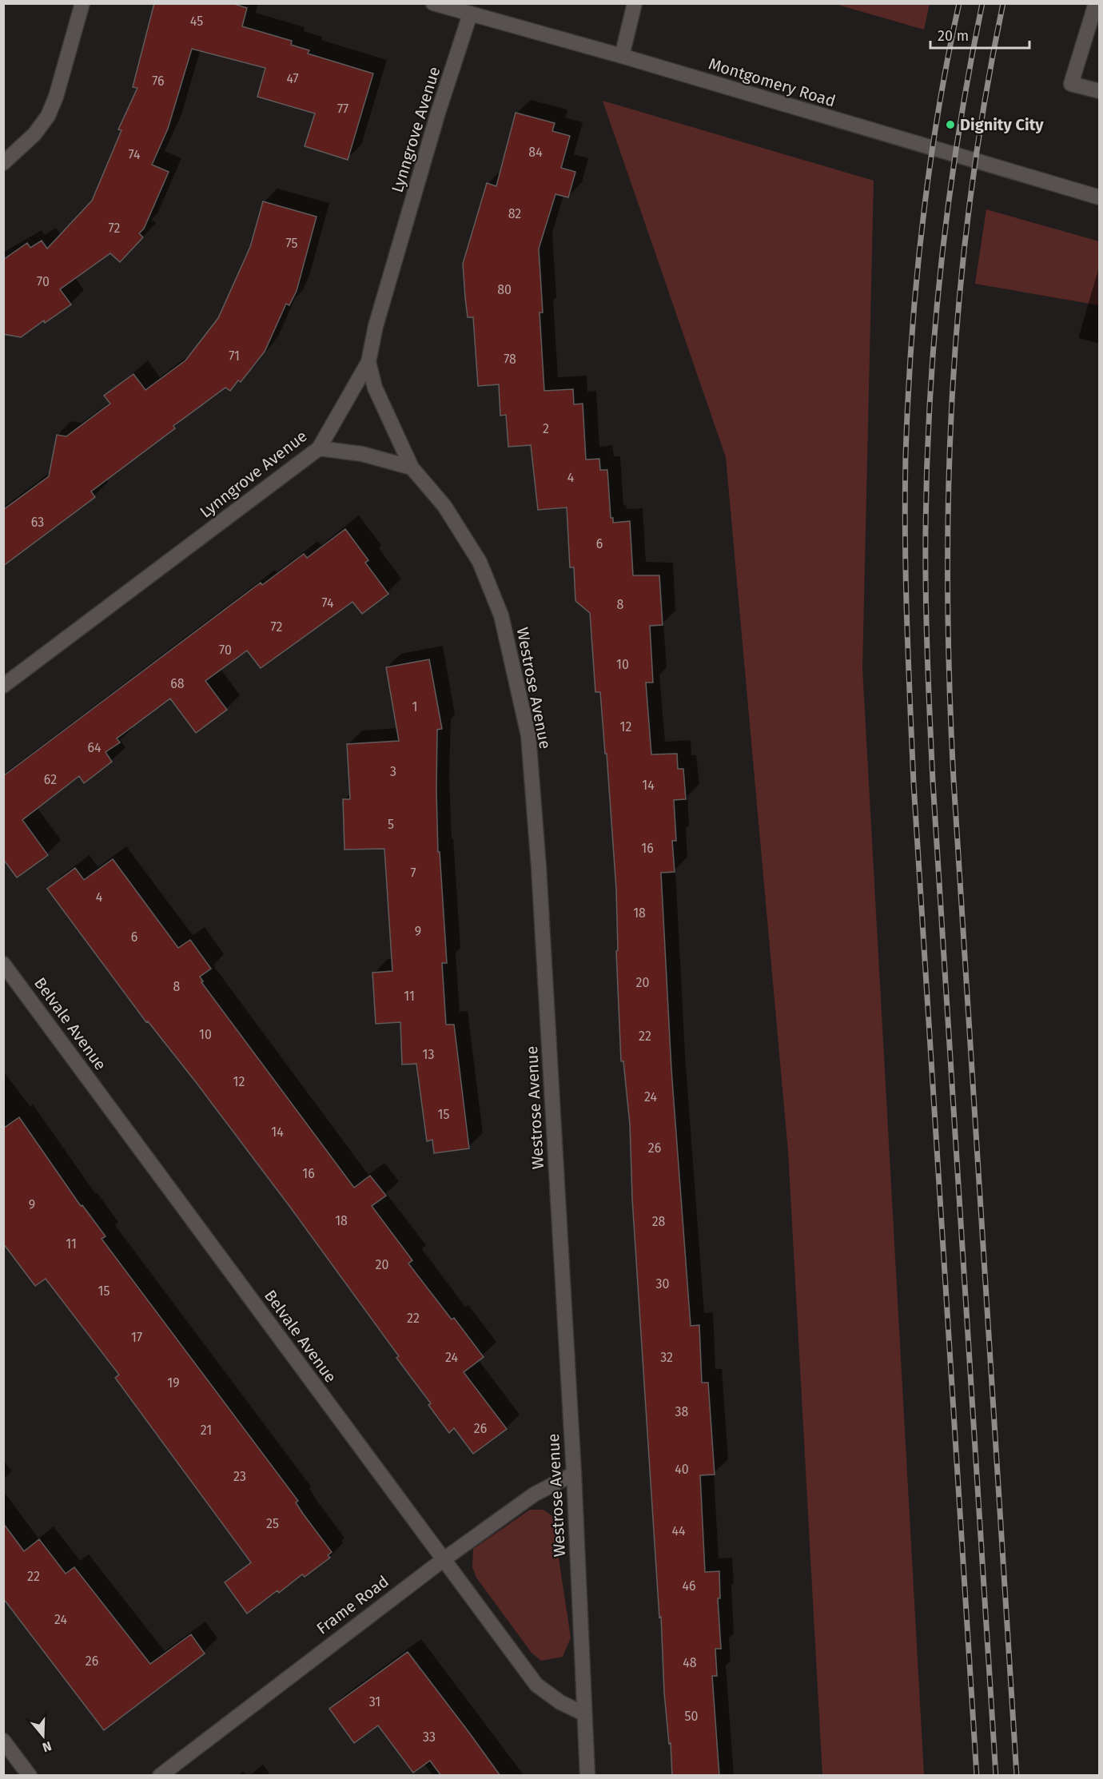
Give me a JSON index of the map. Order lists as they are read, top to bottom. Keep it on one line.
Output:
{"streets":{"street":["Montgomery Road","Lynngrove Avenue","Westrose Avenue","Belvale Avenue","Frame Road"]},"crossings":[["Montgomery Road","Lynngrove Avenue"],["Lynngrove Avenue","Westrose Avenue"],["Westrose Avenue","Belvale Avenue"],["Westrose Avenue","Frame Road"],["Belvale Avenue","Frame Road"]],"places":["Dignity City"],"house_numbers":["45","47","76","77","84","74","82","72","75","70","80","71","78","2","4","63","6","74","8","72","70","10","68","1","12","64","3","62","14","5","16","7","4","18","9","6","20","8","11","10","22","13","12","24","15","14","26","16","9","18","28","11","20","30","15","22","17","24","32","19","38","26","21","40","23","25","44","22","46","24","26","48","31","50","33"],"scale_bar":"20 m","north":"bottom"}
